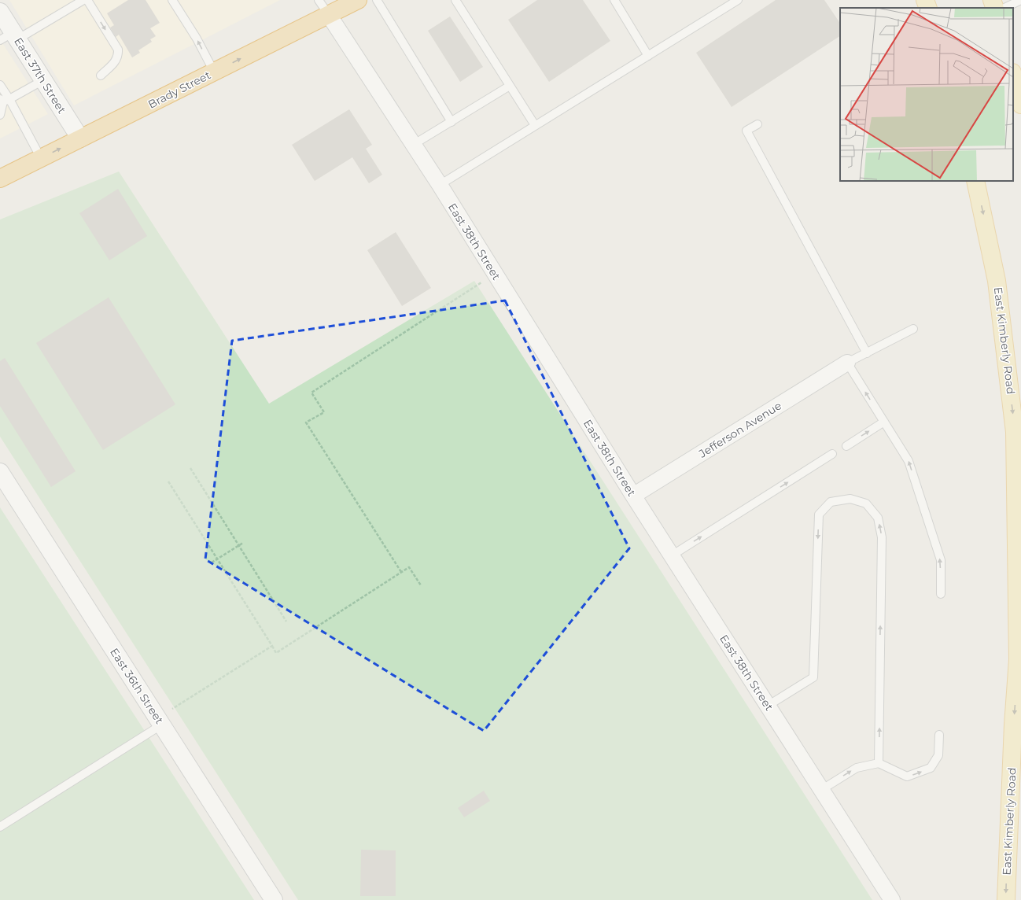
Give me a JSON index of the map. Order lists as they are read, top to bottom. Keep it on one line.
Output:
{"streets":{"highway":["Brady Street"],"main road":["East Kimberly Road"],"street":["East 37th Street","East 38th Street","Jefferson Avenue","East 36th Street"]},"crossings":[["East 37th Street","Brady Street"],["Brady Street","East 38th Street"],["East 38th Street","Jefferson Avenue"]],"one_way":["Brady Street","East Kimberly Road"]}
